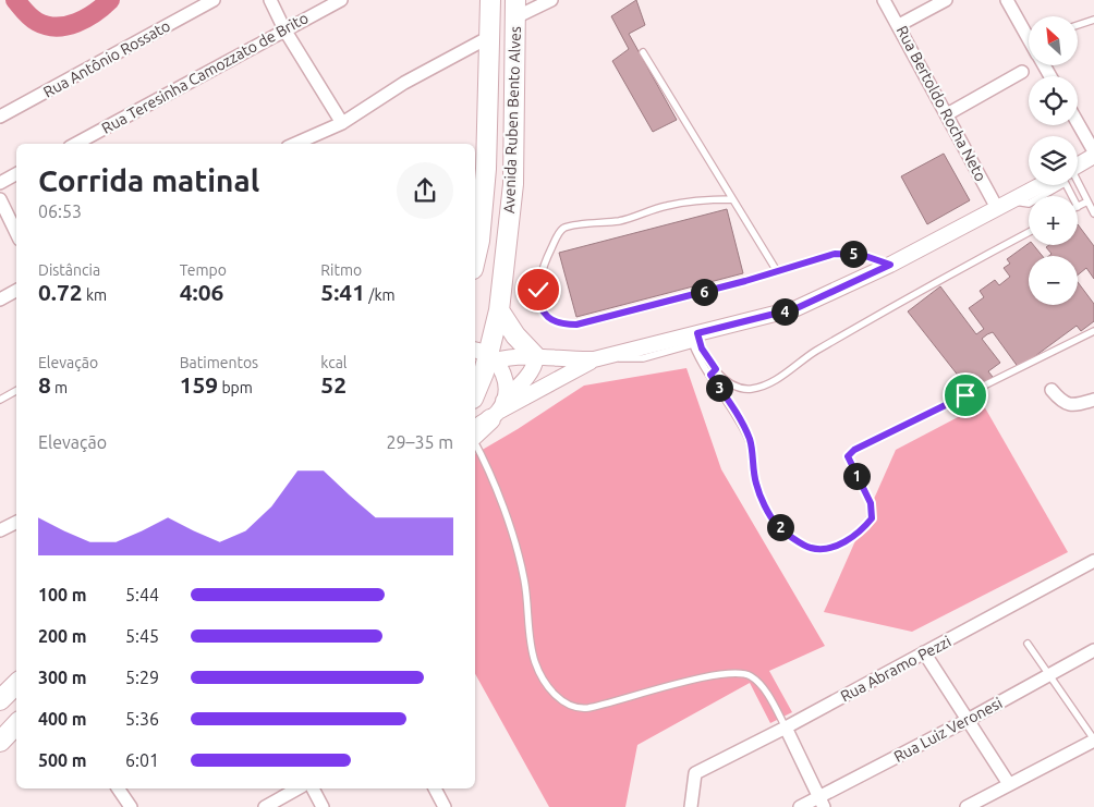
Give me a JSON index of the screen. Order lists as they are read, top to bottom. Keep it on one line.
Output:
{"streets":{"main road":["Avenida Ruben Bento Alves"],"street":["Rua Antônio Rossato","Rua Teresinha Camozzato de Brito","Rua Bertoldo Rocha Neto","Rua Abramo Pezzi","Rua Luiz Veronesi"]},"north":"top left","page":{"map_buttons":["+","−"],"heading":["Corrida matinal","06:53"],"stats":[["Distância","0.72 km"],["Tempo","4:06"],["Ritmo","5:41 /km"],["Elevação","8 m"],["Batimentos","159 bpm"],["kcal","52"]],"pins":["5","6","4","3","1","2"],"chart":["Elevação","29–35 m"],"list":[{"name":"100 m","note":"5:44"},{"name":"200 m","note":"5:45"},{"name":"300 m","note":"5:29"},{"name":"400 m","note":"5:36"},{"name":"500 m","note":"6:01"}]}}
